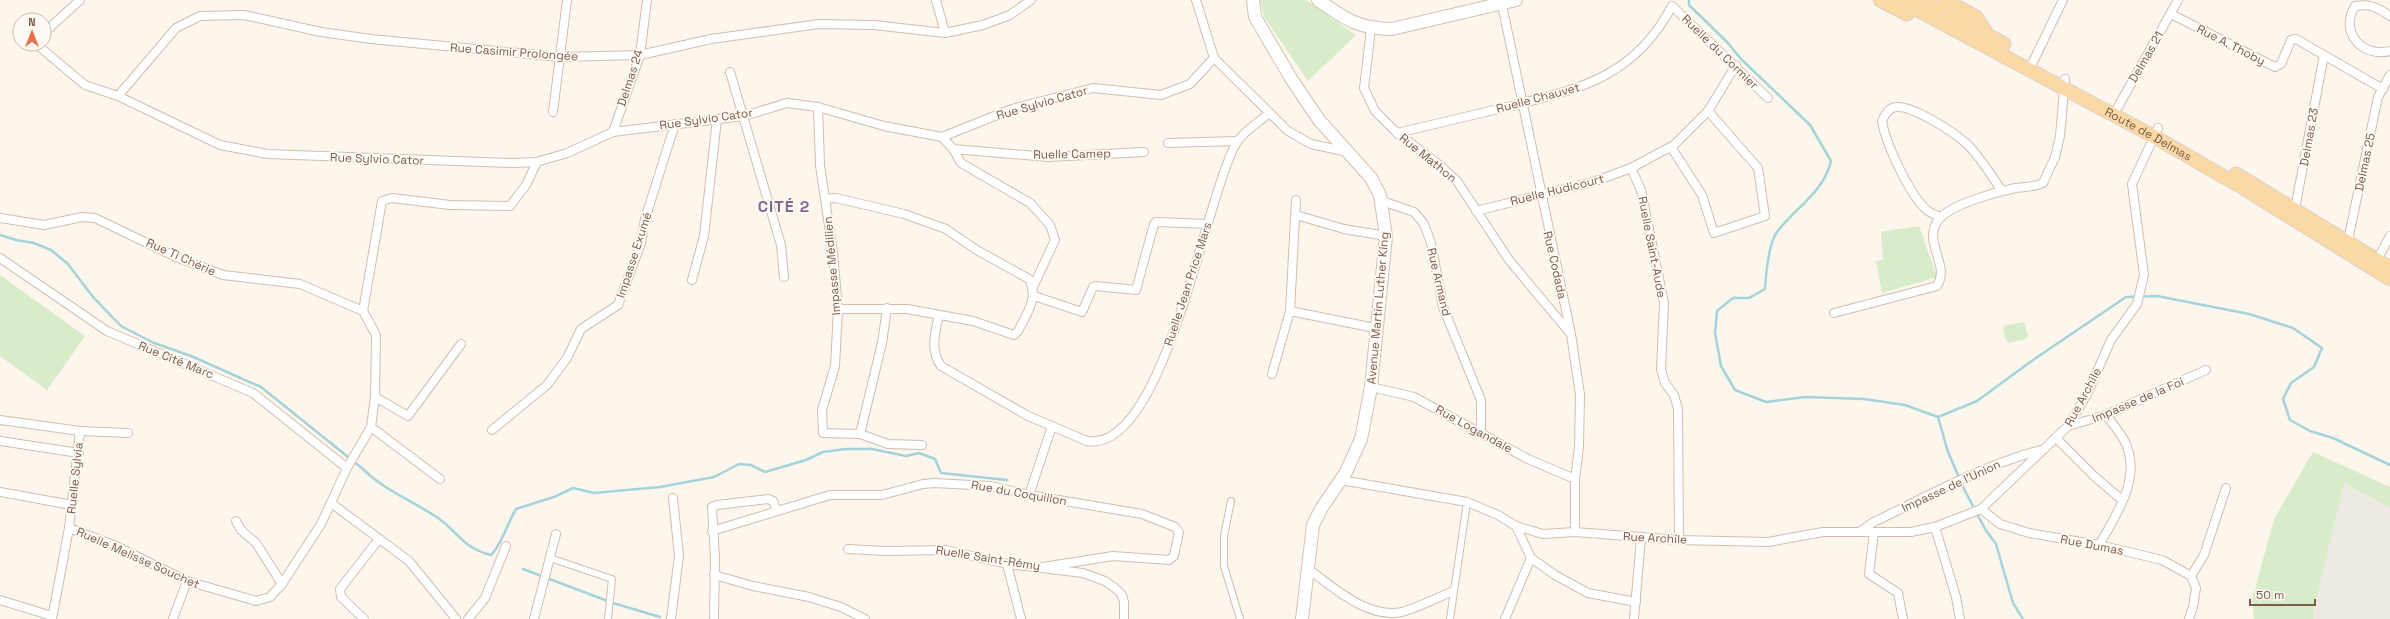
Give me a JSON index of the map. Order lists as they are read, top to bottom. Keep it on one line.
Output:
{"streets":{"main road":["Route de Delmas","Avenue Martin Luther King"],"street":["Rue A. Thoby","Rue Casimir Prolongée","Ruelle du Cormier","Delmas 21","Delmas 24","Ruelle Chauvet","Rue Sylvio Cator","Delmas 23","Ruelle Camep","Rue Mathon","Delmas 25","Ruelle Hudicourt","Ruelle Saint-Aude","Impasse Exumé","Rue Ti Chérie","Rue Codada","Impasse Médilien","Rue Armand","Ruelle Jean Price Mars","Rue Cité Marc","Rue Archile","Impasse de la Foi","Rue Logandale","Ruelle Sylvia","Impasse de l'Union","Rue du Coquillon","Rue Dumas","Ruelle Melisse Souchet","Ruelle Saint-Rémy"]},"crossings":[["Rue A. Thoby","Delmas 21"],["Rue A. Thoby","Delmas 23"],["Rue A. Thoby","Delmas 25"],["Rue Casimir Prolongée","Delmas 24"],["Rue Casimir Prolongée","Rue Sylvio Cator"],["Ruelle du Cormier","Ruelle Chauvet"],["Ruelle du Cormier","Ruelle Hudicourt"],["Delmas 21","Route de Delmas"],["Delmas 24","Rue Sylvio Cator"],["Ruelle Chauvet","Rue Mathon"],["Ruelle Chauvet","Rue Codada"],["Rue Sylvio Cator","Impasse Exumé"],["Rue Sylvio Cator","Impasse Médilien"],["Route de Delmas","Delmas 23"],["Route de Delmas","Delmas 25"],["Route de Delmas","Rue Archile"],["Rue Mathon","Ruelle Hudicourt"],["Rue Mathon","Rue Codada"],["Ruelle Hudicourt","Ruelle Saint-Aude"],["Ruelle Hudicourt","Rue Codada"],["Ruelle Saint-Aude","Rue Archile"],["Rue Ti Chérie","Ruelle Melisse Souchet"],["Rue Codada","Rue Archile"],["Rue Codada","Rue Logandale"],["Rue Armand","Avenue Martin Luther King"],["Rue Armand","Rue Logandale"],["Avenue Martin Luther King","Rue Archile"],["Avenue Martin Luther King","Rue Logandale"],["Rue Cité Marc","Ruelle Melisse Souchet"],["Rue Archile","Impasse de la Foi"],["Rue Archile","Impasse de l'Union"],["Rue Archile","Rue Dumas"],["Ruelle Sylvia","Ruelle Melisse Souchet"],["Rue du Coquillon","Ruelle Saint-Rémy"]],"districts":["CITÉ 2"],"scale_bar":"50 m","north":"top"}
